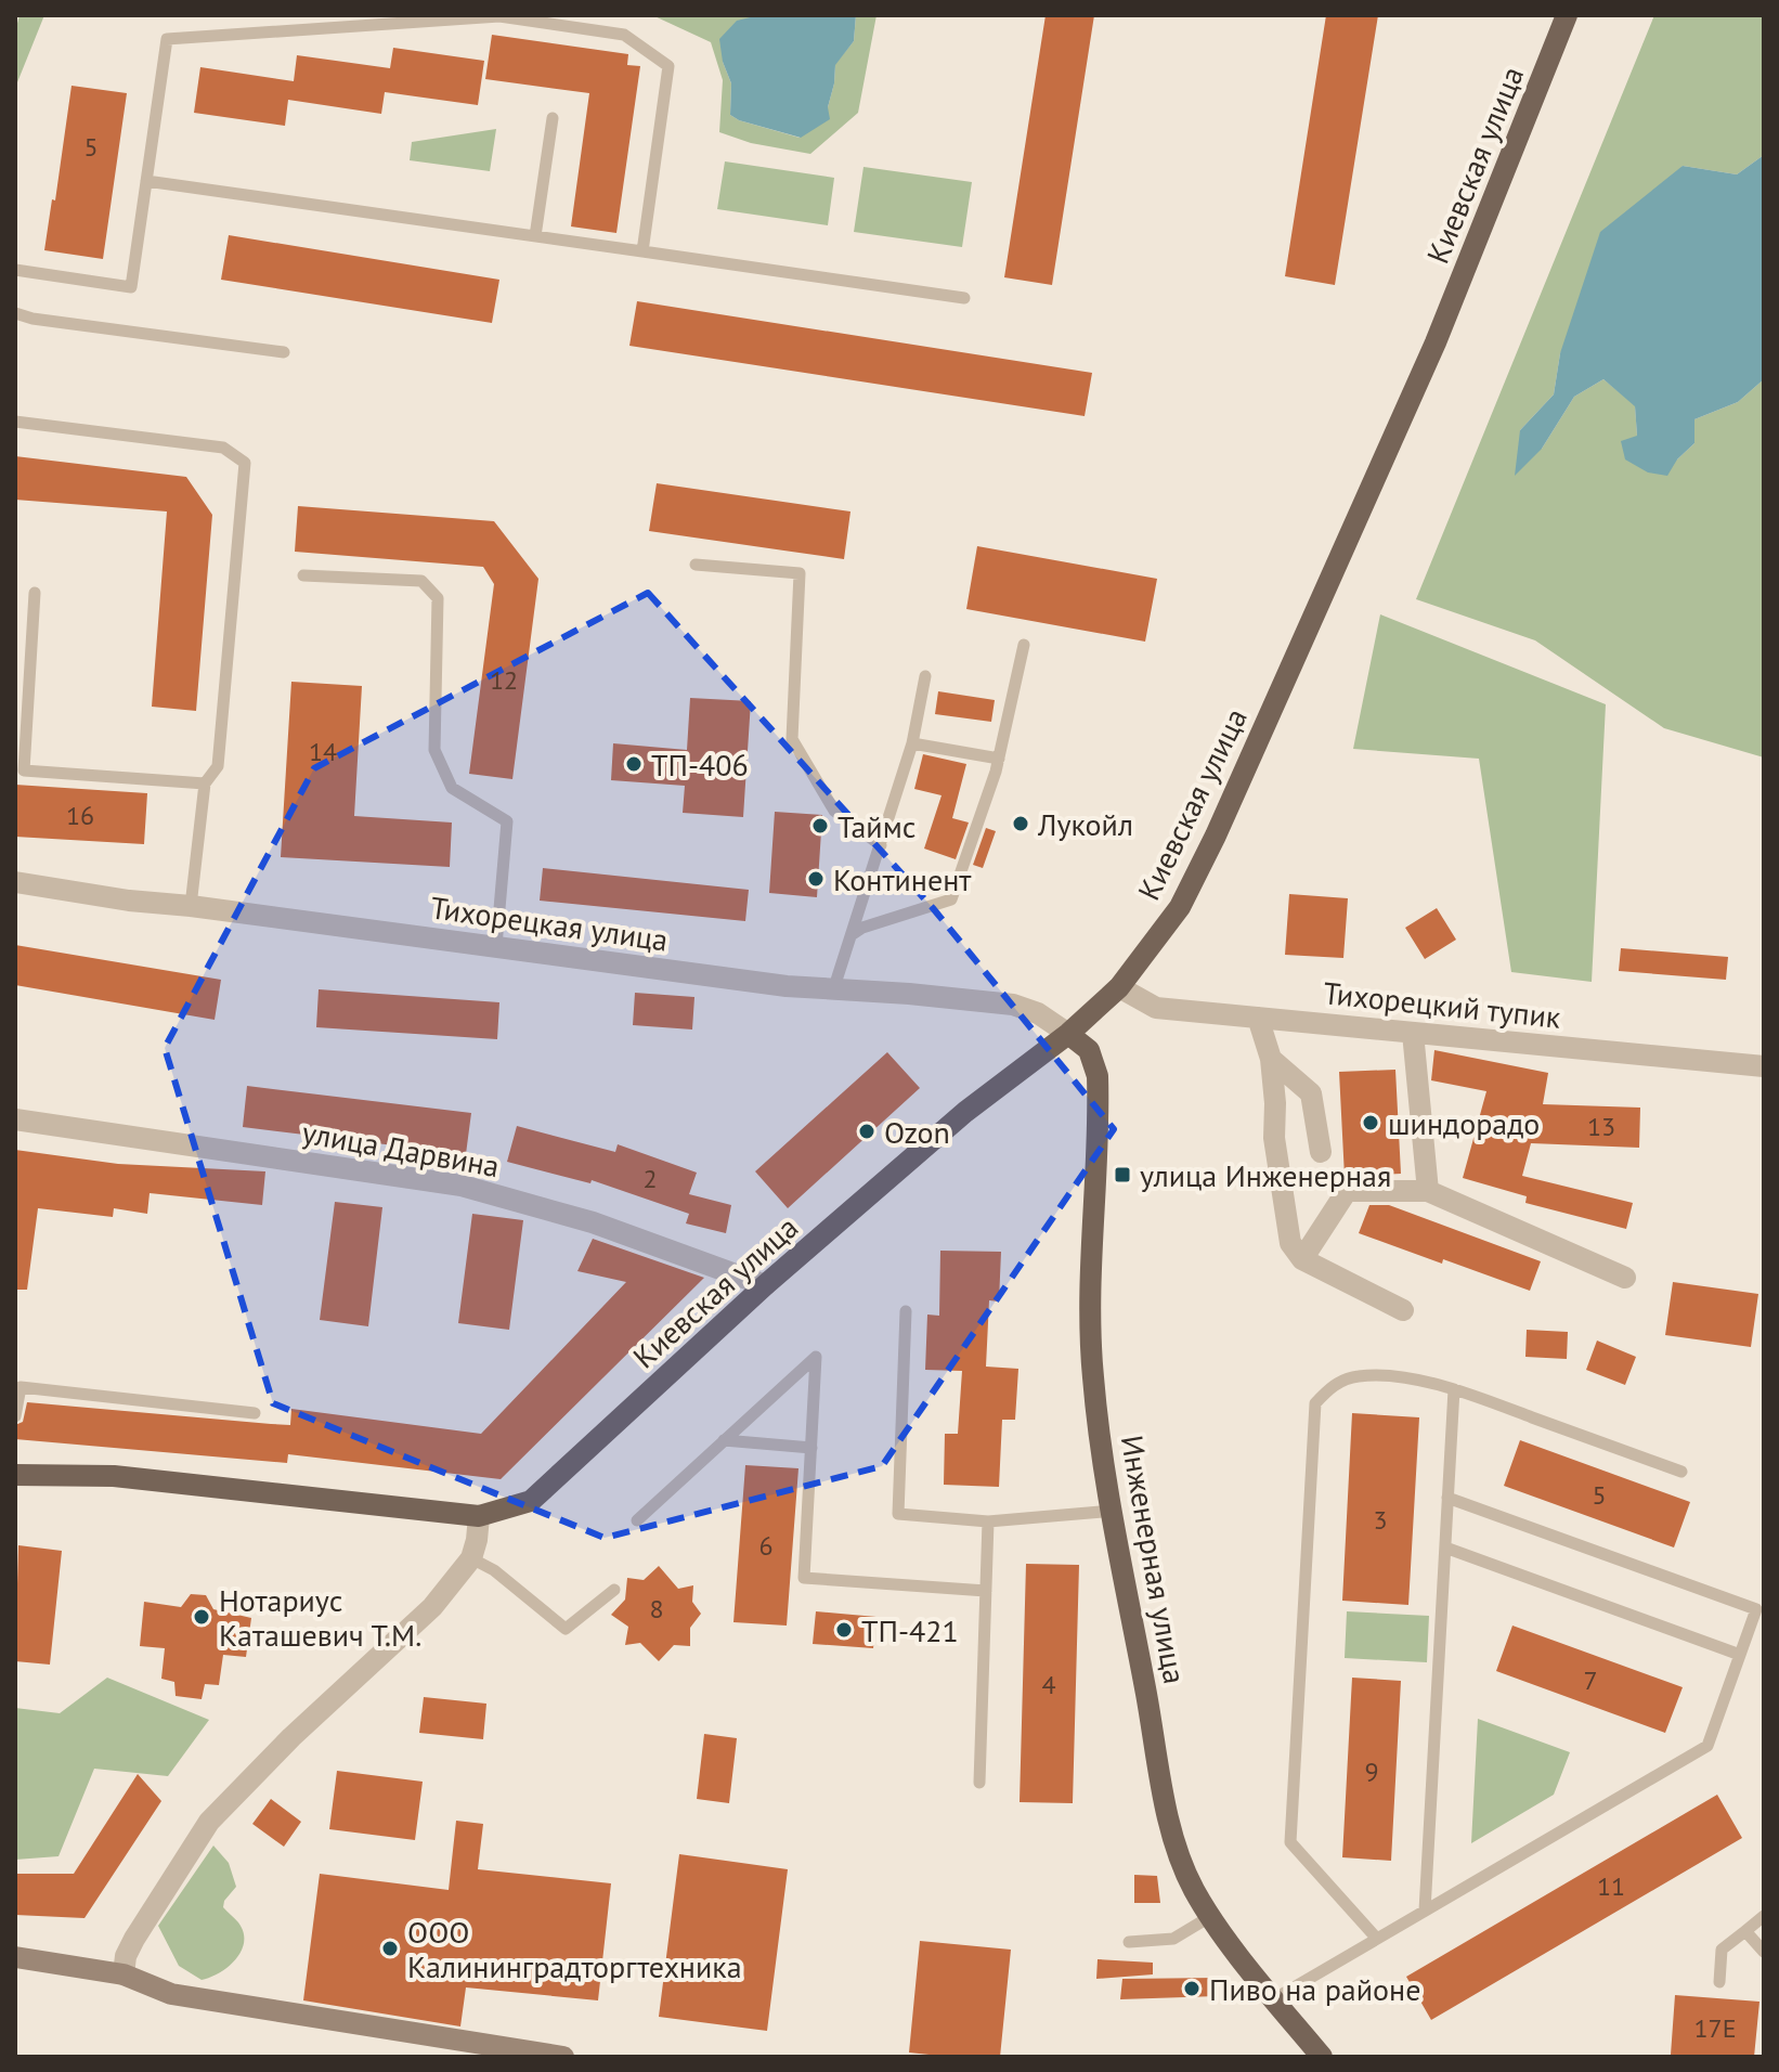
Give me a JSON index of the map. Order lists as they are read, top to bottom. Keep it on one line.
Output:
{"streets":{"main road":["Киевская улица","Инженерная улица"],"street":["Тихорецкая улица","Тихорецкий тупик","улица Дарвина"]},"crossings":[["Киевская улица","Тихорецкая улица"],["Киевская улица","Тихорецкий тупик"],["Киевская улица","улица Дарвина"],["Киевская улица","Инженерная улица"],["Тихорецкая улица","Инженерная улица"]],"places":{"other":["ТП-406","Лукойл","Таймс","Континент","шиндорадо","Ozon","Нотариус Каташевич Т.М.","ТП-421","ООО Калининградторгтехника","Пиво на районе"],"transit":["улица Инженерная"]},"house_numbers":["5","12","14","16","13","2","5","3","6","8","7","4","9","11","17Е"]}
